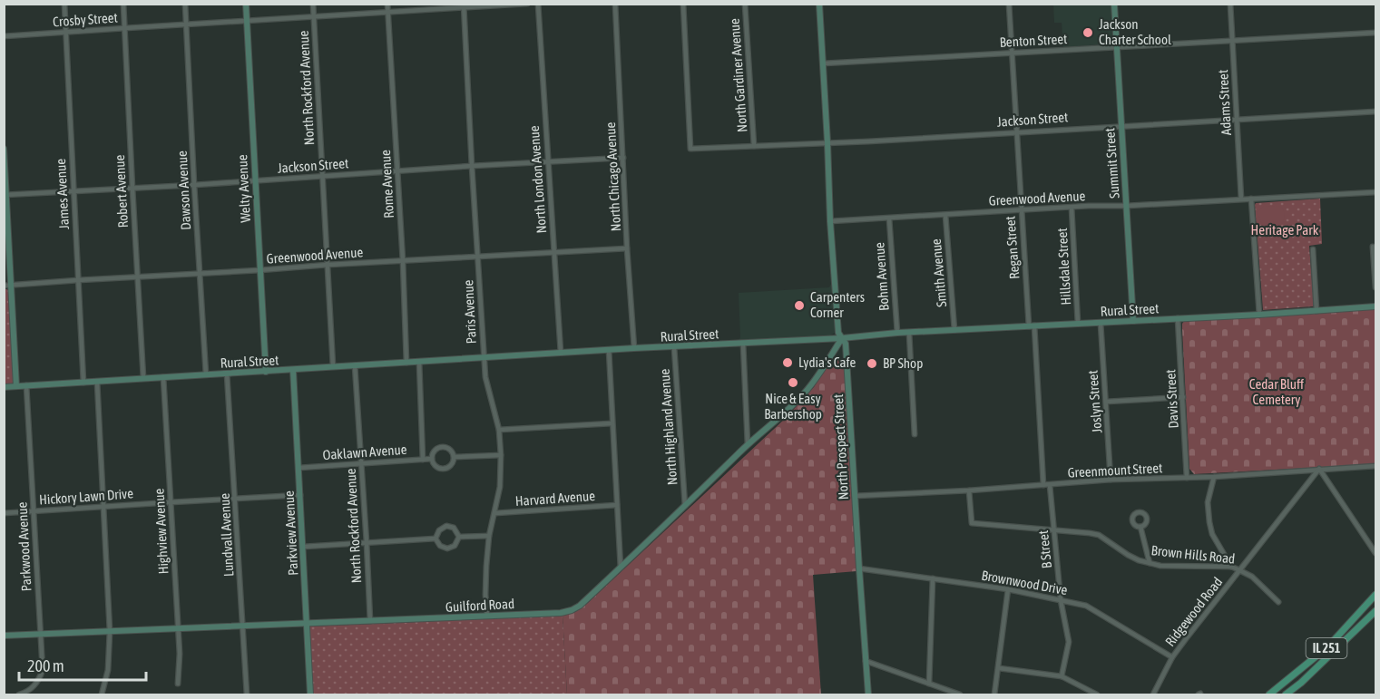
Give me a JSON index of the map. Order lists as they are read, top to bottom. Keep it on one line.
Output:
{"streets":{"main road":["IL 251"],"street":["Crosby Street","Benton Street","North Gardiner Avenue","North Rockford Avenue","Adams Street","Jackson Street","Summit Street","North Chicago Avenue","North London Avenue","Rome Avenue","Welty Avenue","Dawson Avenue","Robert Avenue","James Avenue","Greenwood Avenue","Regan Street","Hillsdale Street","Smith Avenue","Bohm Avenue","Rural Street","Paris Avenue","Davis Street","Joslyn Street","North Highland Avenue","North Prospect Street","Oaklawn Avenue","Greenmount Street","Hickory Lawn Drive","Harvard Avenue","Highview Avenue","Parkview Avenue","Lundvall Avenue","Parkwood Avenue","B Street","Brown Hills Road","Brownwood Drive","Guilford Road","Ridgewood Road"]},"crossings":[["Crosby Street","North Rockford Avenue"],["Crosby Street","Rome Avenue"],["Crosby Street","Welty Avenue"],["Crosby Street","Dawson Avenue"],["Crosby Street","Robert Avenue"],["Crosby Street","James Avenue"],["Crosby Street","Paris Avenue"],["Benton Street","Adams Street"],["Benton Street","Summit Street"],["Benton Street","Regan Street"],["Benton Street","North Prospect Street"],["North Gardiner Avenue","Jackson Street"],["North Rockford Avenue","Jackson Street"],["North Rockford Avenue","Greenwood Avenue"],["North Rockford Avenue","Rural Street"],["North Rockford Avenue","Oaklawn Avenue"],["North Rockford Avenue","Guilford Road"],["Adams Street","Jackson Street"],["Adams Street","Greenwood Avenue"],["Jackson Street","Summit Street"],["Jackson Street","North Chicago Avenue"],["Jackson Street","North London Avenue"],["Jackson Street","Rome Avenue"],["Jackson Street","Welty Avenue"],["Jackson Street","Dawson Avenue"],["Jackson Street","Robert Avenue"],["Jackson Street","James Avenue"],["Jackson Street","Regan Street"],["Jackson Street","Paris Avenue"],["Jackson Street","North Prospect Street"],["Summit Street","Greenwood Avenue"],["Summit Street","Rural Street"],["North Chicago Avenue","Greenwood Avenue"],["North Chicago Avenue","Rural Street"],["North London Avenue","Greenwood Avenue"],["North London Avenue","Rural Street"],["Rome Avenue","Greenwood Avenue"],["Rome Avenue","Rural Street"],["Welty Avenue","Greenwood Avenue"],["Welty Avenue","Rural Street"],["Dawson Avenue","Greenwood Avenue"],["Dawson Avenue","Rural Street"],["Robert Avenue","Greenwood Avenue"],["Robert Avenue","Rural Street"],["James Avenue","Greenwood Avenue"],["James Avenue","Rural Street"],["Greenwood Avenue","Regan Street"],["Greenwood Avenue","Hillsdale Street"],["Greenwood Avenue","Smith Avenue"],["Greenwood Avenue","Bohm Avenue"],["Greenwood Avenue","Paris Avenue"],["Greenwood Avenue","North Prospect Street"],["Regan Street","Rural Street"],["Regan Street","Greenmount Street"],["Hillsdale Street","Rural Street"],["Smith Avenue","Rural Street"],["Bohm Avenue","Rural Street"],["Rural Street","Paris Avenue"],["Rural Street","Davis Street"],["Rural Street","Joslyn Street"],["Rural Street","North Highland Avenue"],["Rural Street","North Prospect Street"],["Rural Street","Highview Avenue"],["Rural Street","Parkview Avenue"],["Rural Street","Lundvall Avenue"],["Rural Street","Parkwood Avenue"],["Rural Street","Guilford Road"],["Paris Avenue","Oaklawn Avenue"],["Paris Avenue","Harvard Avenue"],["Paris Avenue","Guilford Road"],["Davis Street","Greenmount Street"],["Joslyn Street","Greenmount Street"],["North Highland Avenue","Guilford Road"],["North Prospect Street","Greenmount Street"],["North Prospect Street","Brownwood Drive"],["North Prospect Street","Guilford Road"],["Oaklawn Avenue","Parkview Avenue"],["Greenmount Street","B Street"],["Greenmount Street","Brown Hills Road"],["Greenmount Street","Ridgewood Road"],["Hickory Lawn Drive","Highview Avenue"],["Hickory Lawn Drive","Parkview Avenue"],["Hickory Lawn Drive","Lundvall Avenue"],["Hickory Lawn Drive","Parkwood Avenue"],["Highview Avenue","Guilford Road"],["Parkview Avenue","Guilford Road"],["Lundvall Avenue","Guilford Road"],["Parkwood Avenue","Guilford Road"],["B Street","Brown Hills Road"],["B Street","Brownwood Drive"],["Brown Hills Road","Ridgewood Road"],["Brownwood Drive","Ridgewood Road"]],"parks":["Heritage Park","Cedar Bluff Cemetery"],"places":["Jackson Charter School","Carpenters Corner","Lydia's Cafe","BP Shop","Nice & Easy Barbershop"],"scale_bar":"200 m"}
